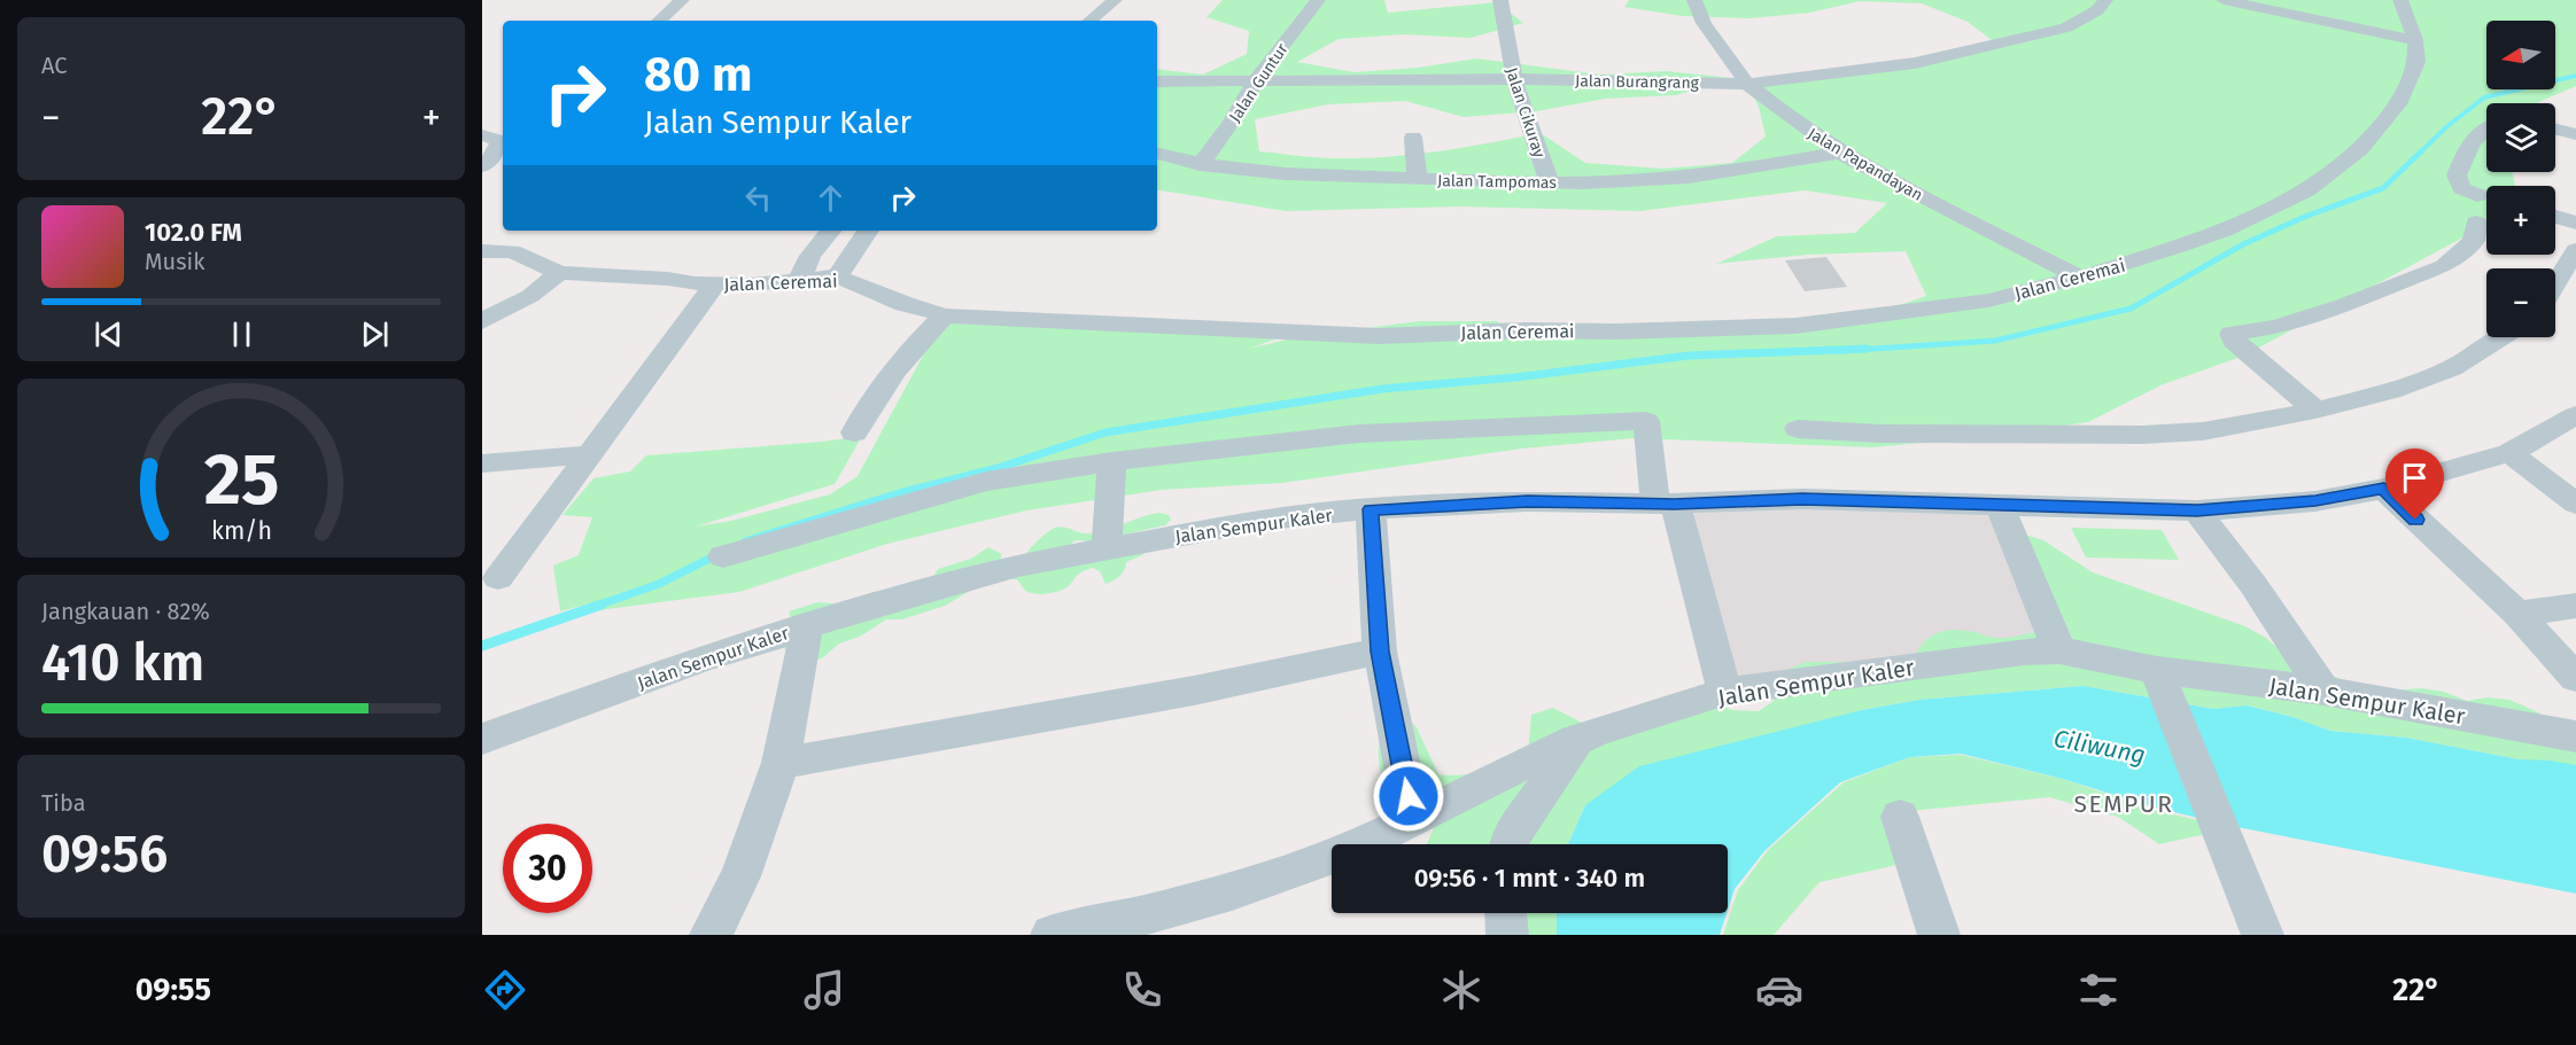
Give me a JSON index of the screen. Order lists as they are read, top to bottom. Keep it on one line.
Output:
{"streets":{"street":["Jalan Burangrang","Jalan Guntur","Jalan Cikuray","Jalan Papandayan","Jalan Tampomas","Jalan Ceremai","Jalan Sempur Kaler"]},"crossings":[["Jalan Burangrang","Jalan Guntur"],["Jalan Burangrang","Jalan Cikuray"],["Jalan Burangrang","Jalan Papandayan"],["Jalan Guntur","Jalan Tampomas"],["Jalan Cikuray","Jalan Tampomas"],["Jalan Papandayan","Jalan Tampomas"],["Jalan Papandayan","Jalan Ceremai"]],"districts":["SEMPUR"],"water":["Ciliwung"],"north":"left","page":{"tile":["AC",["Jangkauan · 82%","410 km"],["Tiba","09:56"]],"map_buttons":["+","−"],"turn":["80 m","Jalan Sempur Kaler"],"heat":["−","22°","+"],"song":["102.0 FM","Musik"],"limit":"30","trip":"09:56 · 1 mnt · 340 m","tabs":["09:55","22°"],"gauge":["25","km/h"]}}
